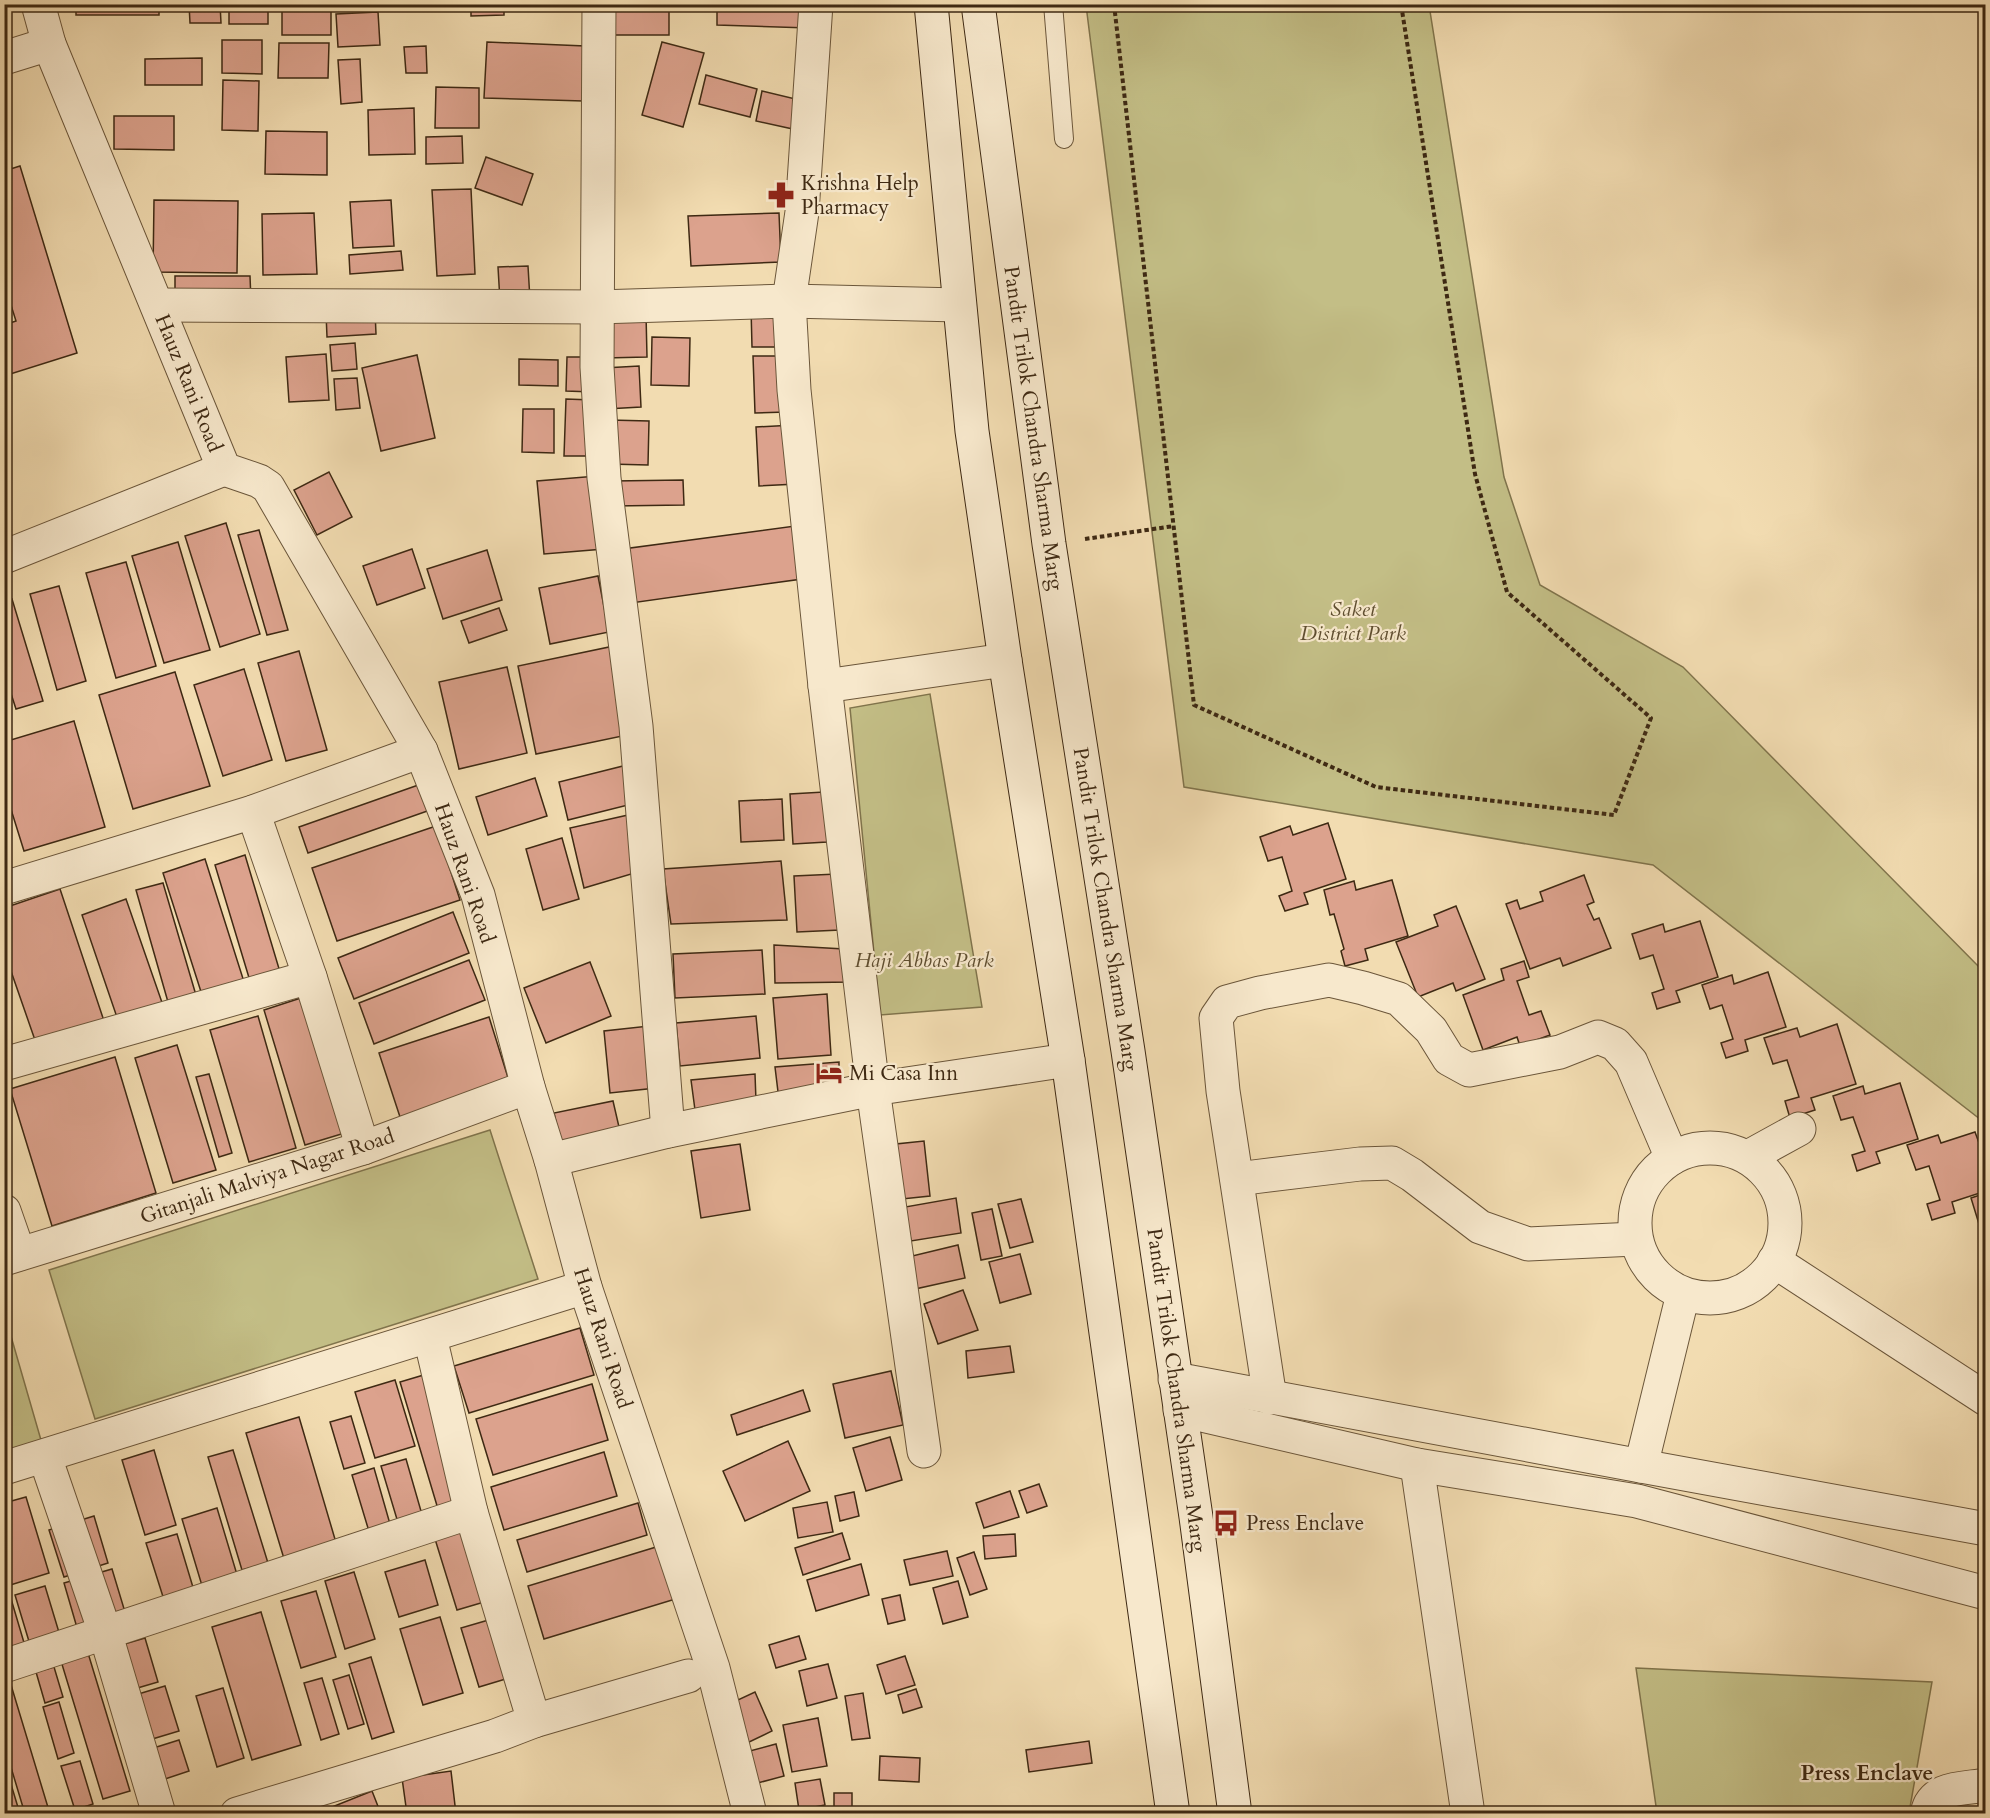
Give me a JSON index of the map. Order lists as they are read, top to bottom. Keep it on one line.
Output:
{"streets":{"street":["Hauz Rani Road","Pandit Trilok Chandra Sharma Marg","Gitanjali Malviya Nagar Road"]},"crossings":[["Hauz Rani Road","Gitanjali Malviya Nagar Road"]],"districts":["Press Enclave"],"parks":["Saket District Park","Haji Abbas Park"],"places":{"pharmacy":["Krishna Help Pharmacy"],"hotel":["Mi Casa Inn"],"bus stop":["Press Enclave"]}}
